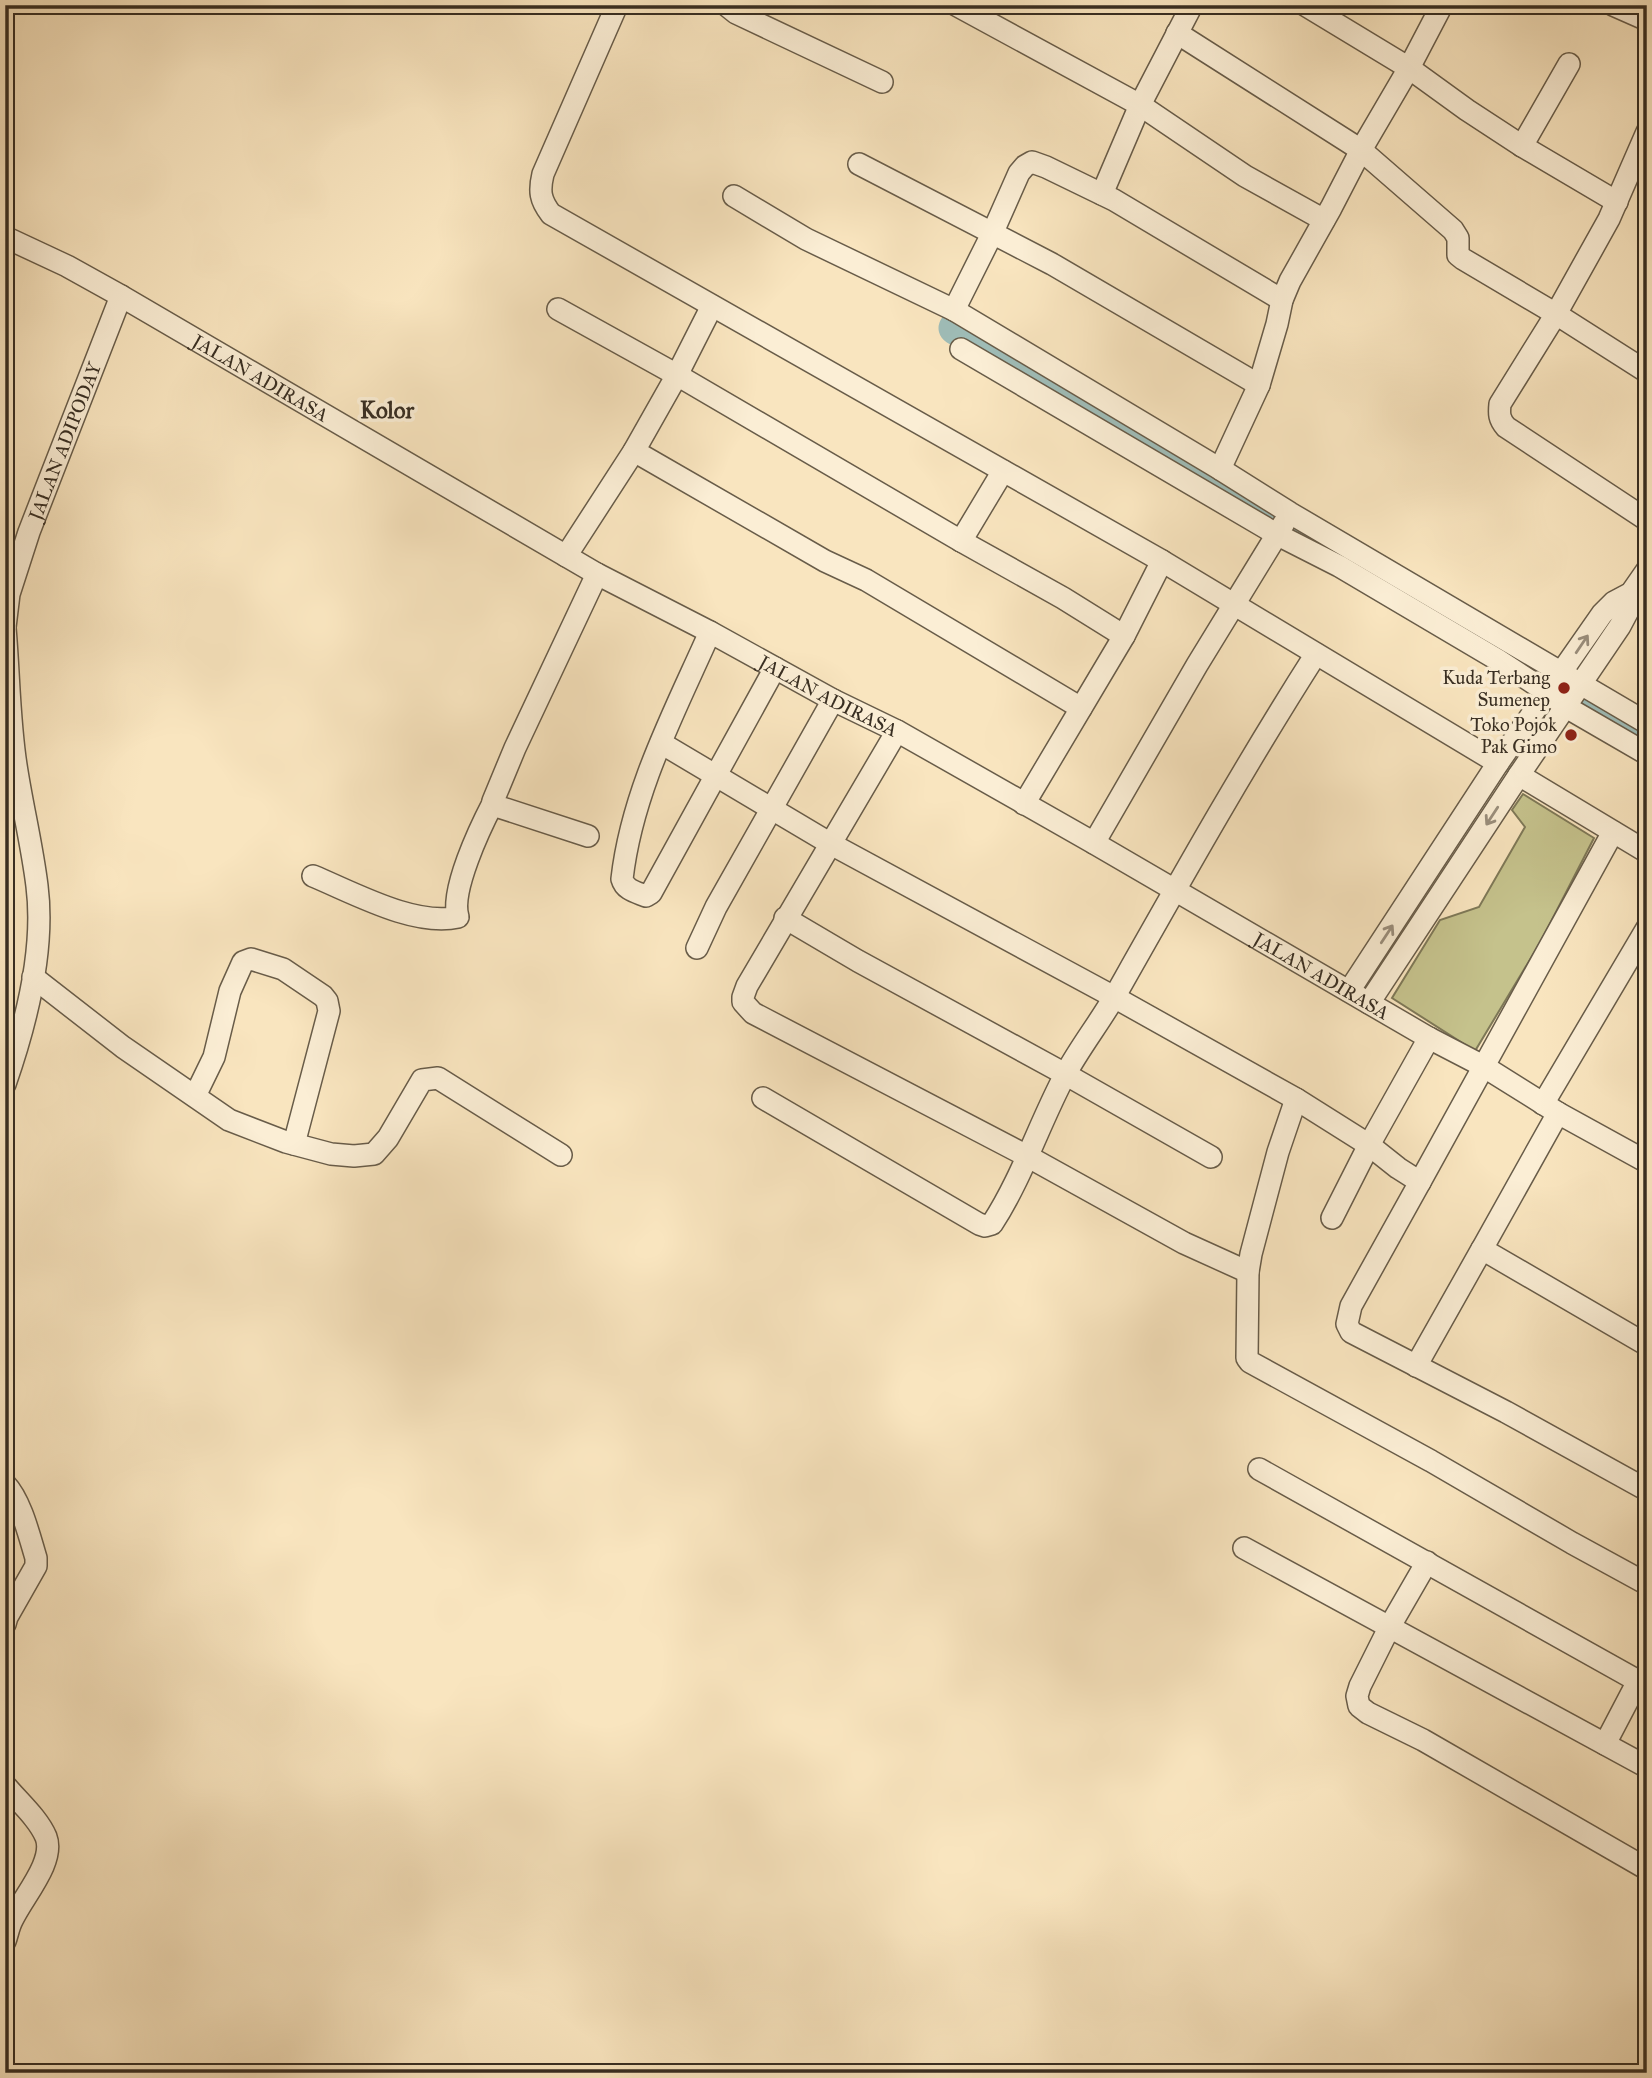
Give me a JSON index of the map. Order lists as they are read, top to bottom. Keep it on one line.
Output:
{"streets":{"street":["JALAN ADIRASA","JALAN ADIPODAY"]},"crossings":[["JALAN ADIRASA","JALAN ADIPODAY"]],"districts":["Kolor"],"places":["Kuda Terbang Sumenep","Toko Pojok Pak Gimo"]}
